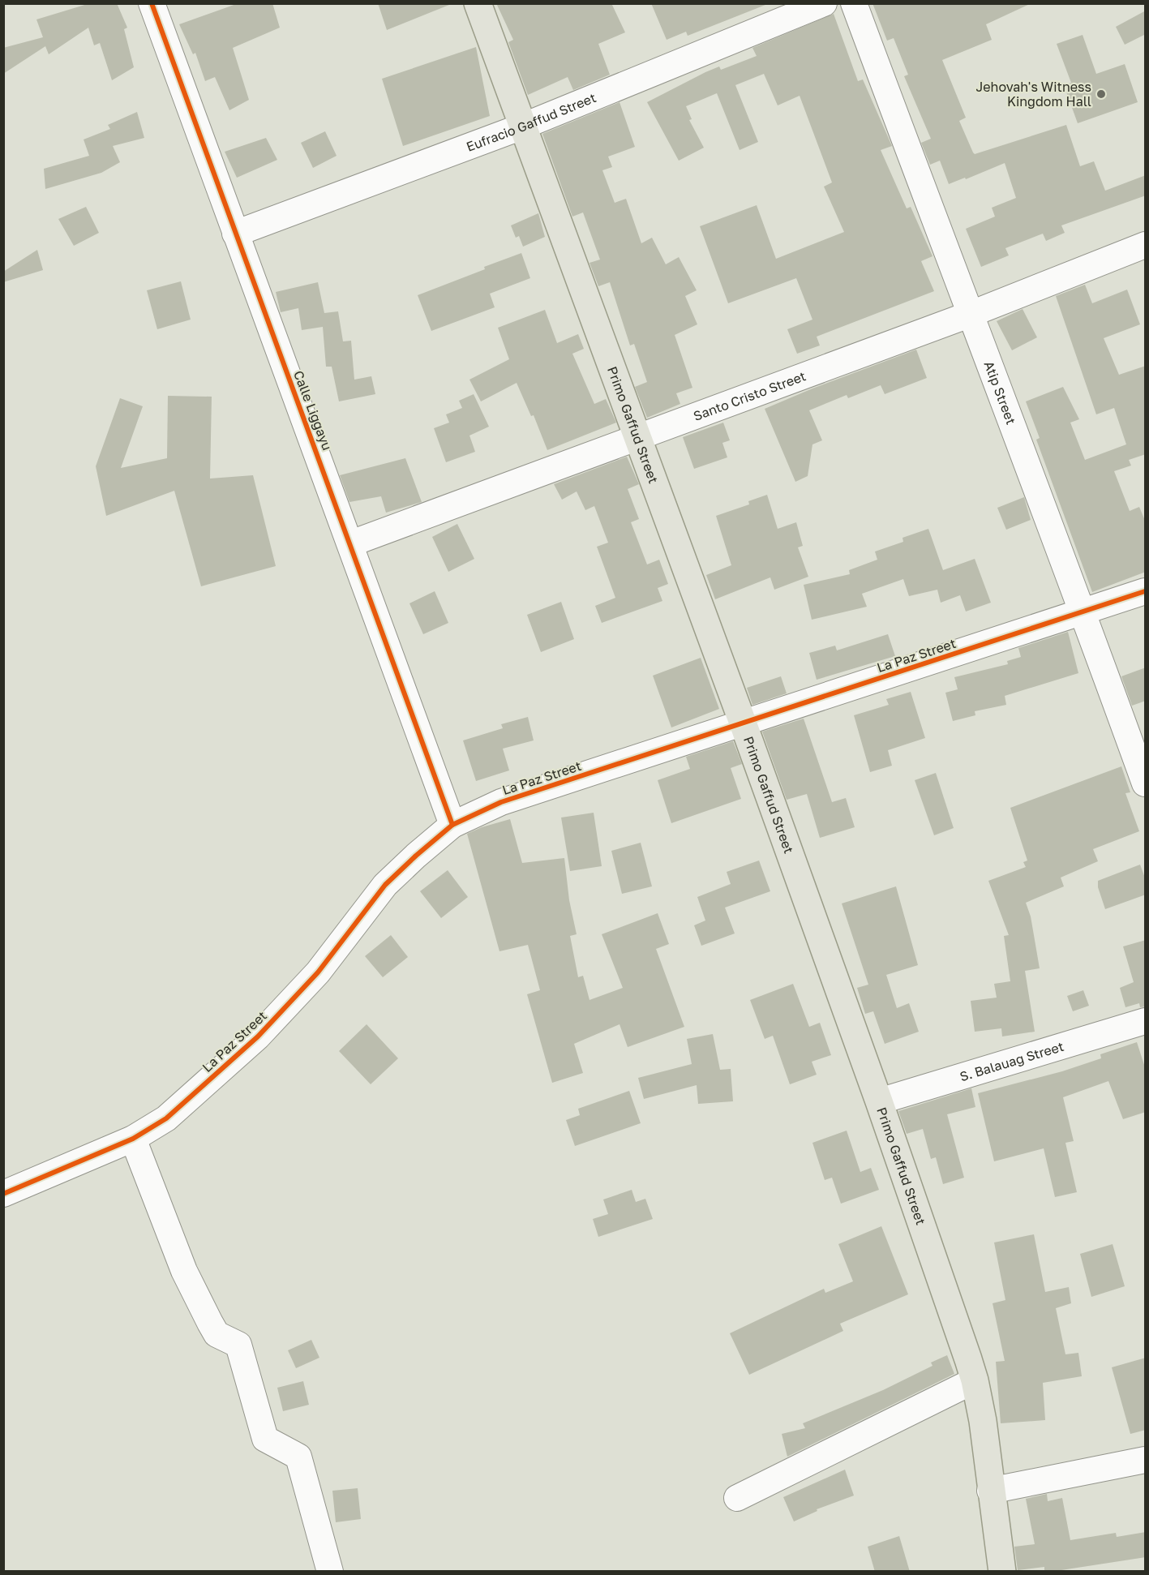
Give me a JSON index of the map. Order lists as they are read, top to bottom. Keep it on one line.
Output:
{"streets":{"main road":["Primo Gaffud Street"],"street":["Eufracio Gaffud Street","Atip Street","Santo Cristo Street","Calle Liggayu","La Paz Street","S. Balauag Street"]},"crossings":[["Eufracio Gaffud Street","Calle Liggayu"],["Eufracio Gaffud Street","Primo Gaffud Street"],["Atip Street","Santo Cristo Street"],["Atip Street","La Paz Street"],["Santo Cristo Street","Calle Liggayu"],["Santo Cristo Street","Primo Gaffud Street"],["Calle Liggayu","La Paz Street"],["Primo Gaffud Street","La Paz Street"],["Primo Gaffud Street","S. Balauag Street"]],"places":["Jehovah's Witness Kingdom Hall"]}
